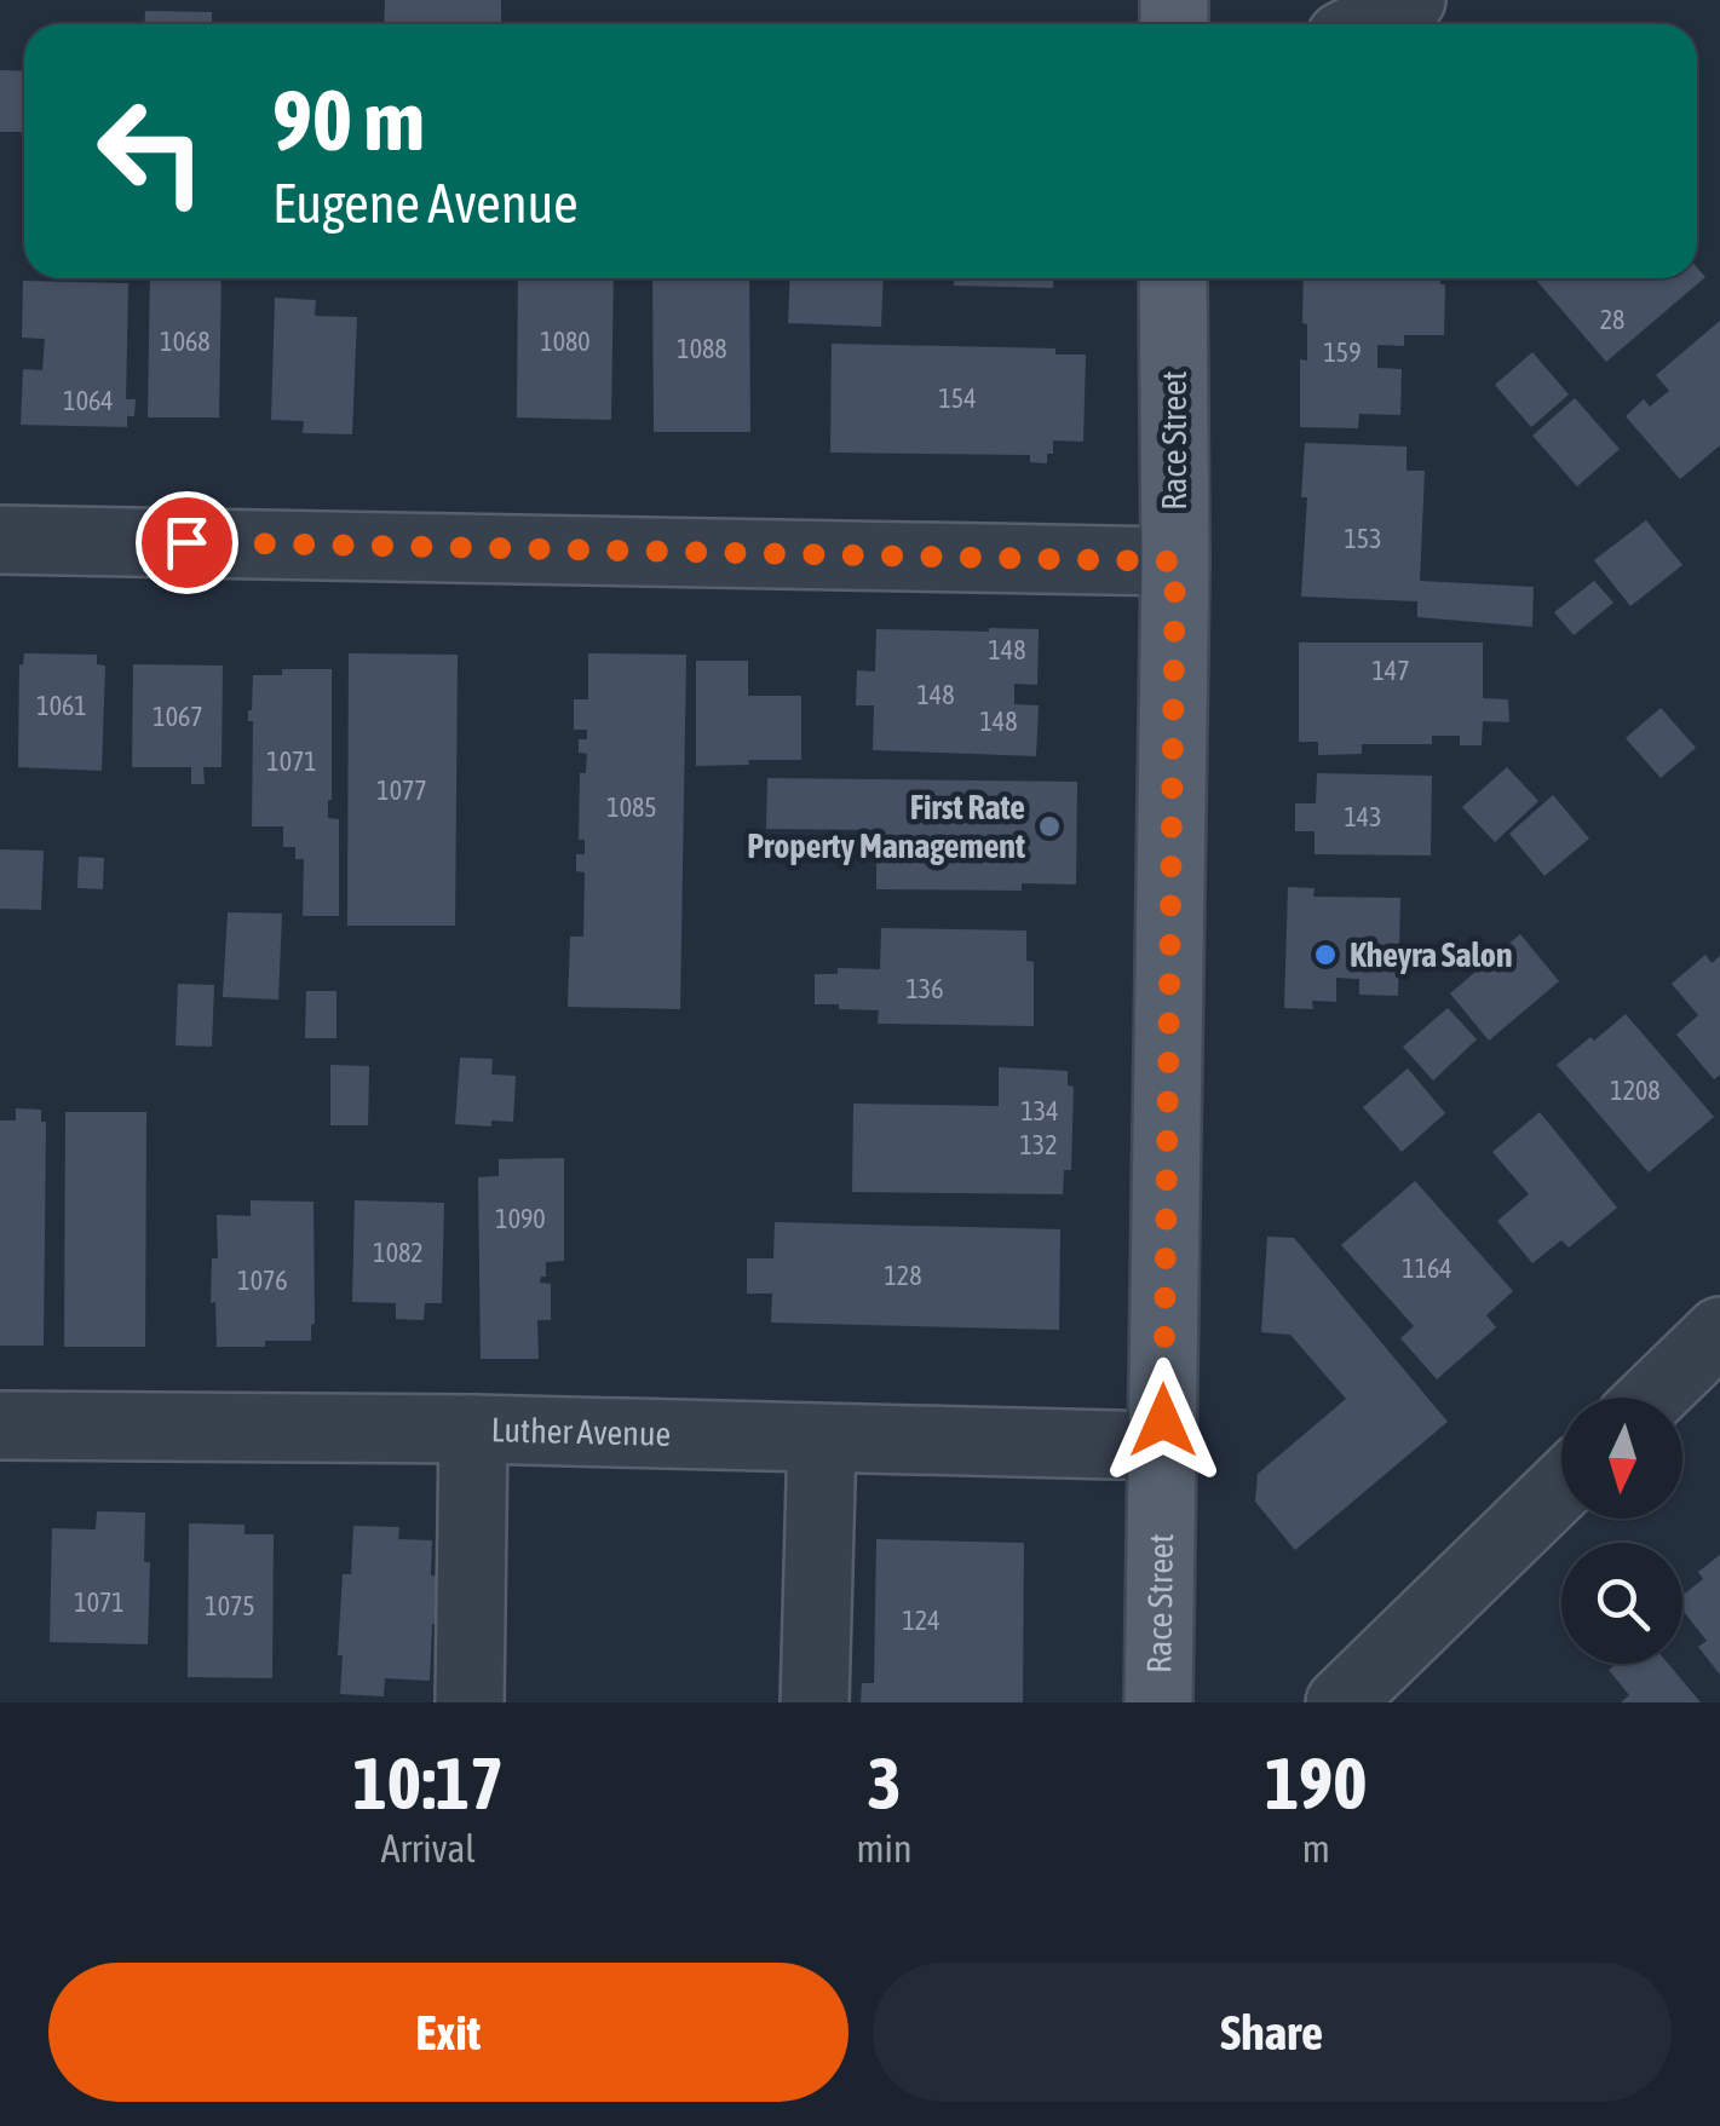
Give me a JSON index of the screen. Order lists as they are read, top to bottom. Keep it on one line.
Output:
{"streets":{"main road":["Race Street"],"street":["Luther Avenue"]},"crossings":[["Race Street","Luther Avenue"]],"places":["First Rate Property Management","Kheyra Salon"],"house_numbers":["28","1068","1080","1088","159","154","1064","153","148","147","148","1061","1067","148","1071","1077","1085","143","136","1208","134","132","1090","1082","1164","128","1076","1071","1075","124"],"north":"bottom","page":{"turn":["90 m","Eugene Avenue"],"eta":["10:17","Arrival","3","min","190","m"],"buttons":["Exit","Share"]}}
